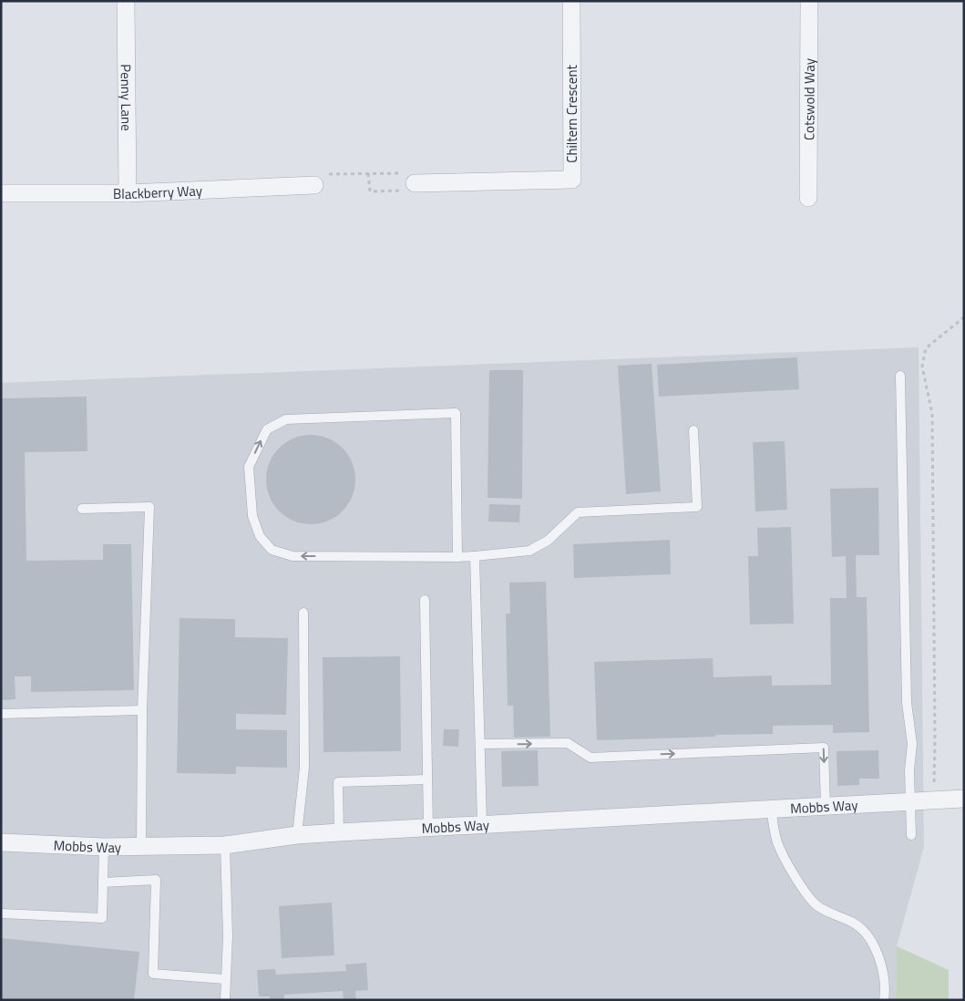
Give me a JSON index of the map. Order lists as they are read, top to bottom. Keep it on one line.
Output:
{"streets":{"street":["Penny Lane","Cotswold Way","Chiltern Crescent","Blackberry Way","Mobbs Way"]},"crossings":[["Penny Lane","Blackberry Way"]]}
